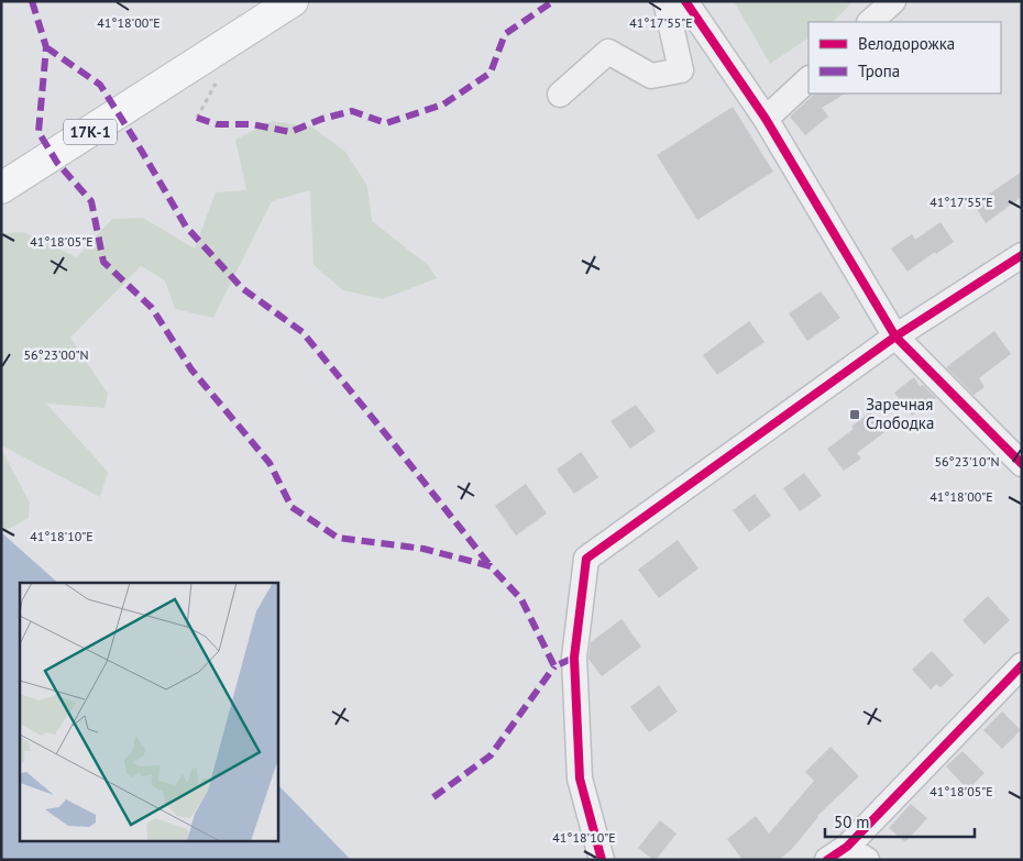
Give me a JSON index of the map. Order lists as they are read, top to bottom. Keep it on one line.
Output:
{"streets":{"main road":["17К-1"]},"places":{"transit":["Заречная Слободка"]},"legend":["Велодорожка","Тропа"],"scale_bar":"50 m","coordinates":["41°18'00\"E","41°17'55\"E","41°18'05\"E","56°23'00\"N","56°23'10\"N","41°18'10\"E"]}
